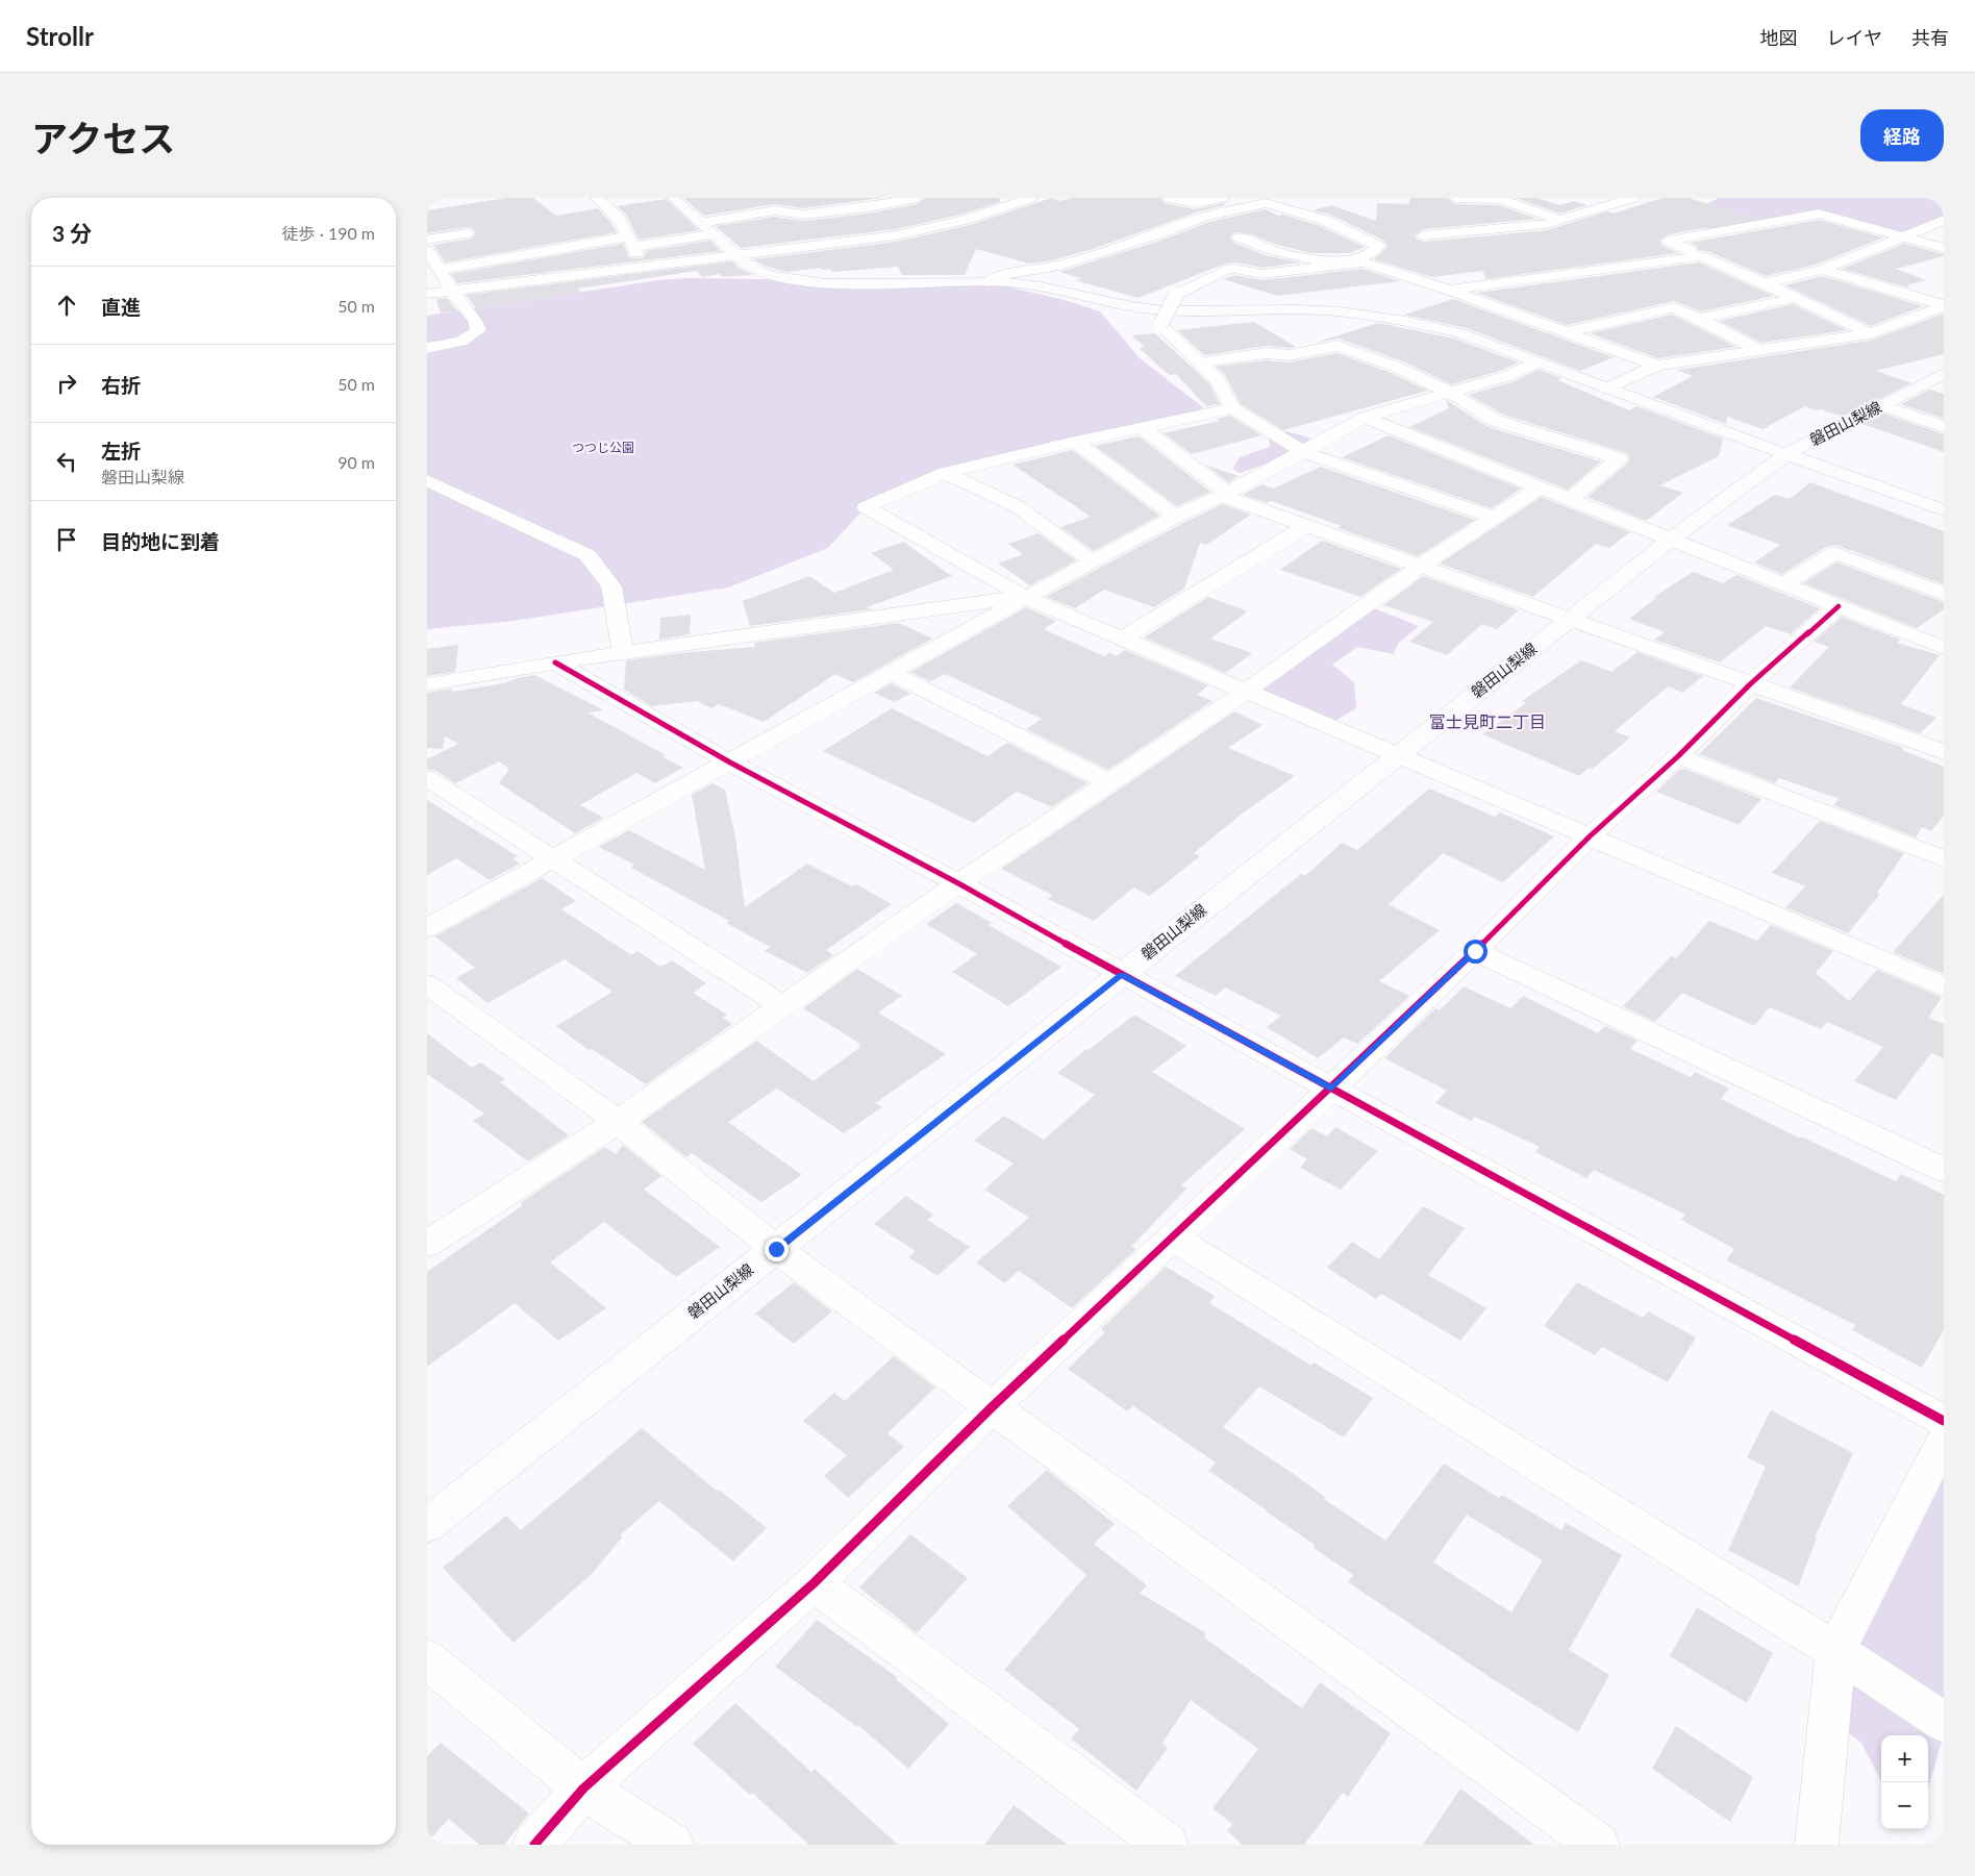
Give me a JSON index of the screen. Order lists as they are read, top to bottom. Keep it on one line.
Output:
{"streets":{"street":["磐田山梨線"]},"districts":["富士見町二丁目"],"parks":["つつじ公園"],"page":{"header":"Strollr","nav":["地図","レイヤ","共有"],"title":"アクセス","buttons":"経路","heading":["3 分","徒歩 · 190 m"],"list":[["直進","50 m"],["右折","50 m"],["左折","磐田山梨線","90 m"],"目的地に到着"],"map_buttons":["+","−"]}}
